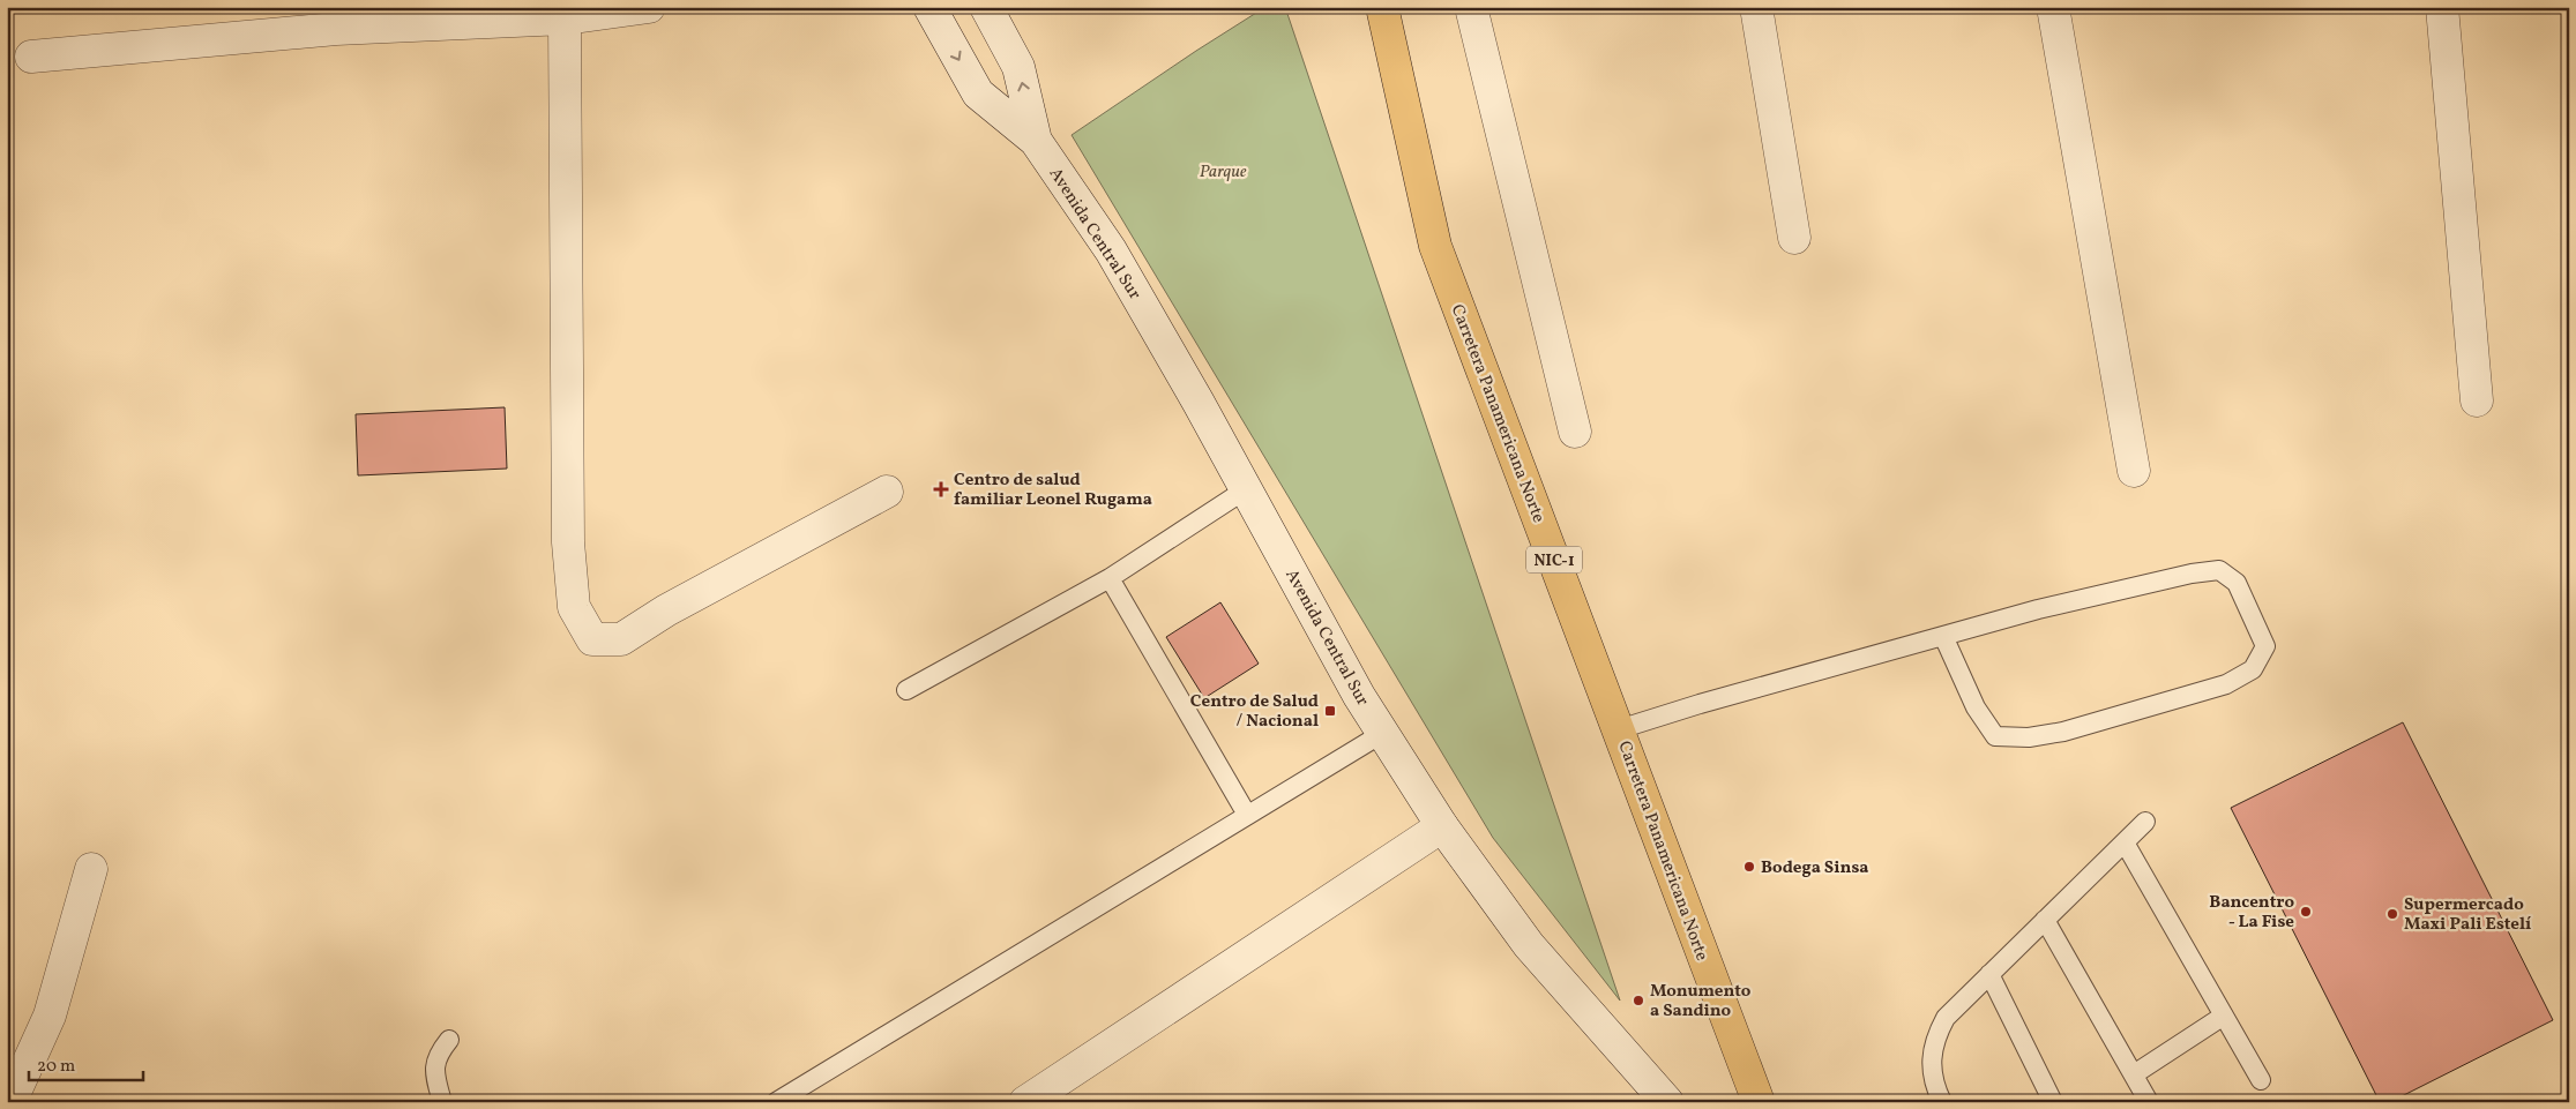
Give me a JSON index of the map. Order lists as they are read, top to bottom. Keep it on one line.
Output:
{"streets":{"highway":["Carretera Panamericana Norte","NIC-1"],"street":["Avenida Central Sur"]},"parks":["Parque"],"places":{"health":["Centro de salud familiar Leonel Rugama"],"transit":["Centro de Salud / Nacional"],"other":["Bodega Sinsa","Bancentro - La Fise","Supermercado Maxi Pali Estelí","Monumento a Sandino"]},"scale_bar":"20 m"}
